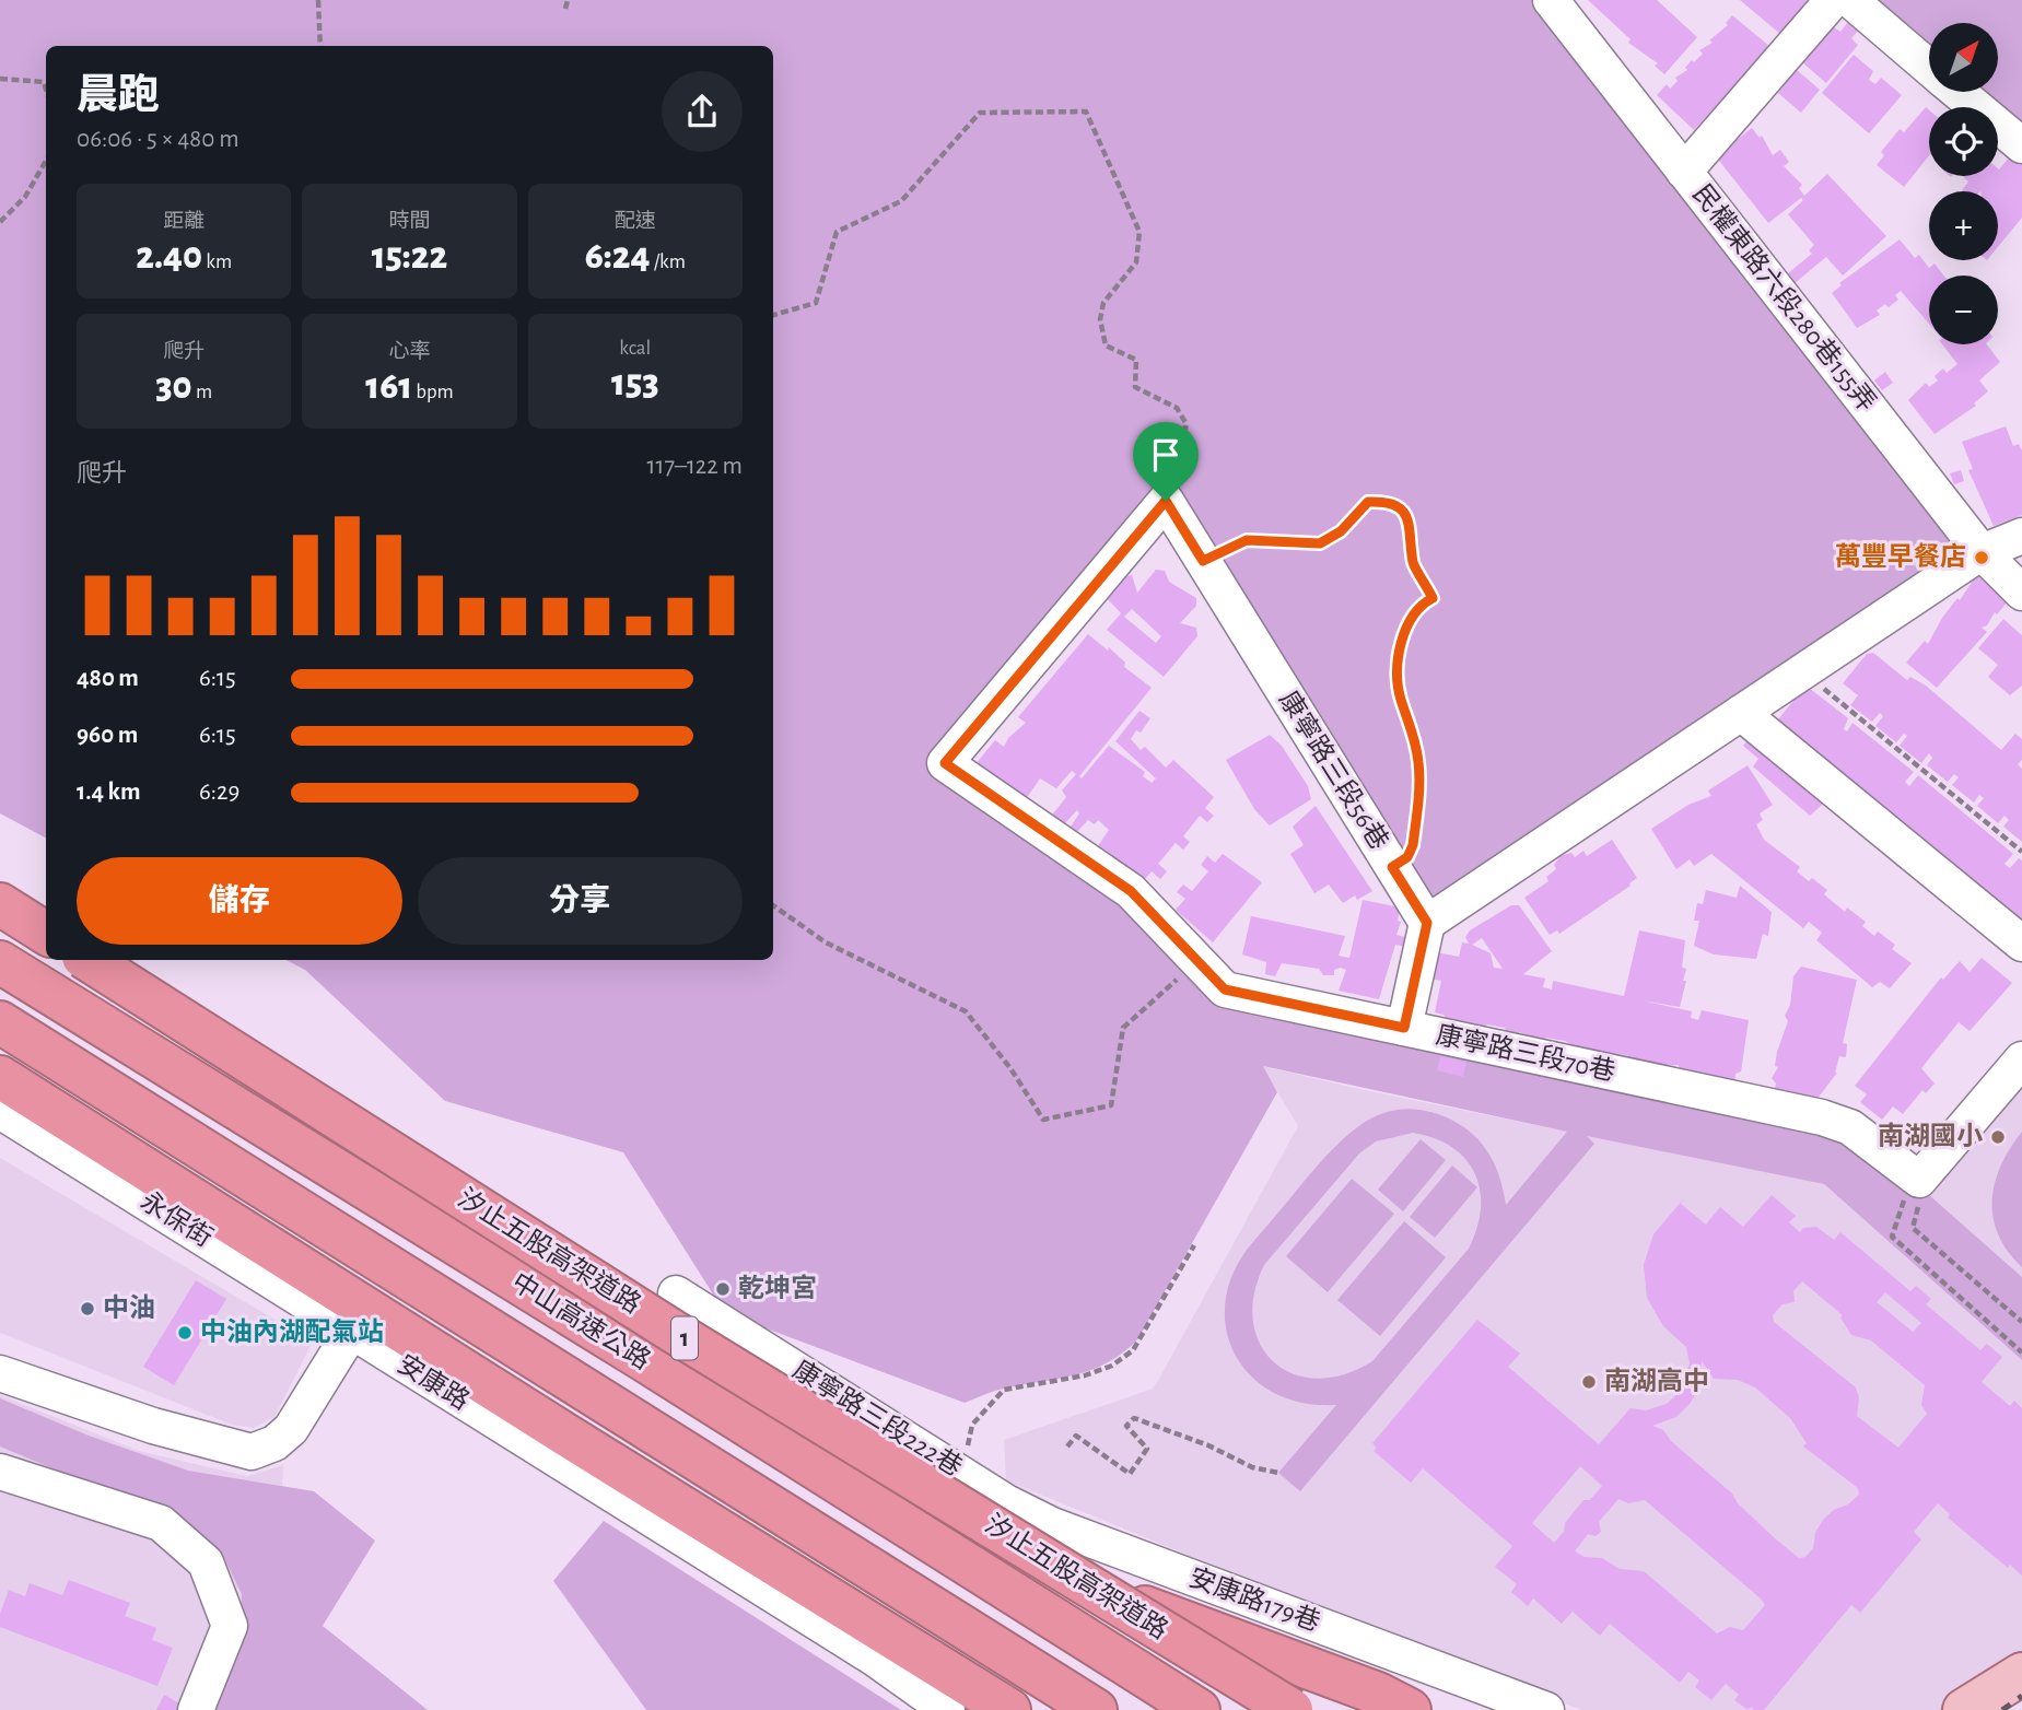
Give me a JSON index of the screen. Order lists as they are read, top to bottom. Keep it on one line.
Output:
{"streets":{"highway":["汐止五股高架道路","中山高速公路","1"],"street":["民權東路六段280巷155弄","康寧路三段56巷","康寧路三段70巷","永保街","安康路","康寧路三段222巷","安康路179巷"]},"crossings":[["康寧路三段56巷","康寧路三段70巷"],["永保街","安康路"],["康寧路三段222巷","安康路179巷"]],"places":["萬豐早餐店","南湖國小","乾坤宮","中油","中油內湖配氣站","南湖高中"],"north":"top right","page":{"map_buttons":["+","−"],"heading":["晨跑","06:06 · 5 × 480 m"],"stats":[["距離","2.40 km"],["時間","15:22"],["配速","6:24 /km"],["爬升","30 m"],["心率","161 bpm"],["kcal","153"]],"chart":["爬升","117–122 m"],"list":[{"name":"480 m","note":"6:15"},{"name":"960 m","note":"6:15"},{"name":"1.4 km","note":"6:29"}],"buttons":["儲存","分享"]}}
